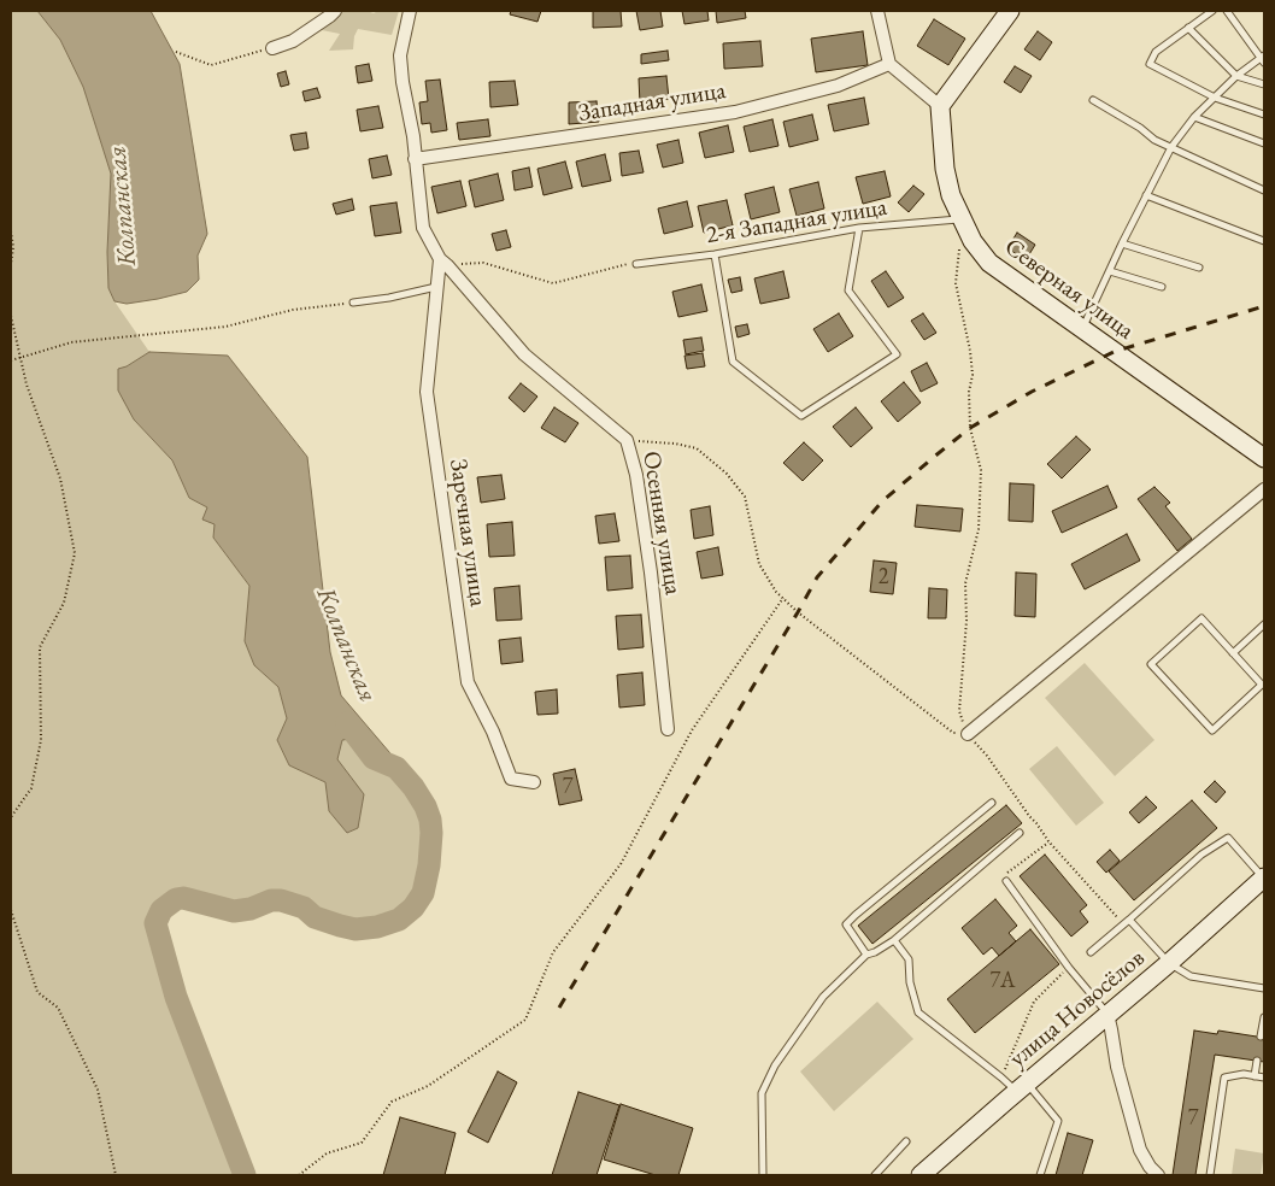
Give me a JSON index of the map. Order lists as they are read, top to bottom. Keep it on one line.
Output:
{"streets":{"street":["Западная улица","Северная улица","Осенняя улица","Заречная улица","улица Новосёлов"],"lane":["2-я Западная улица"]},"crossings":[["2-я Западная улица","Северная улица"],["Осенняя улица","Заречная улица"]],"water":["Колпанская"],"house_numbers":["2","7","7А","7"]}
